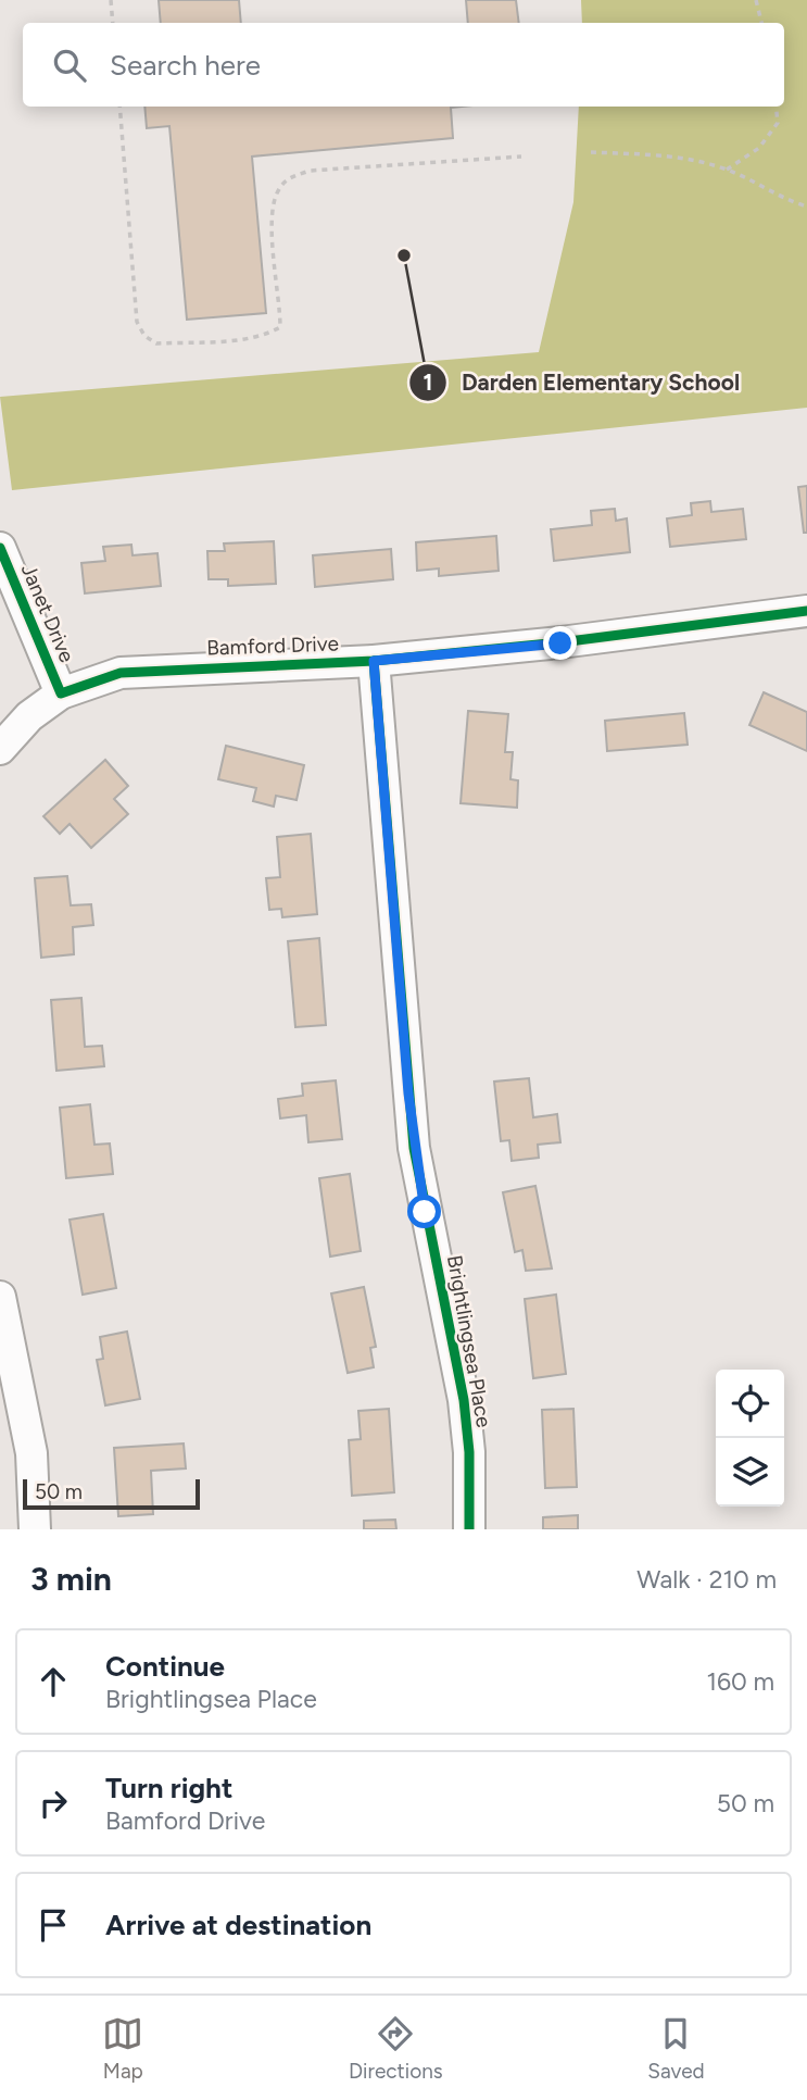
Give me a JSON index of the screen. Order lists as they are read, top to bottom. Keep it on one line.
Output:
{"streets":{"street":["Janet Drive","Bamford Drive","Brightlingsea Place"]},"crossings":[["Janet Drive","Bamford Drive"],["Bamford Drive","Brightlingsea Place"]],"places":["Darden Elementary School"],"scale_bar":"50 m","page":{"search":"Search here","scale":"50 m","heading":["3 min","Walk · 210 m"],"list":[["Continue","Brightlingsea Place","160 m"],["Turn right","Bamford Drive","50 m"],"Arrive at destination"],"nav":["Map","Directions","Saved"]}}
